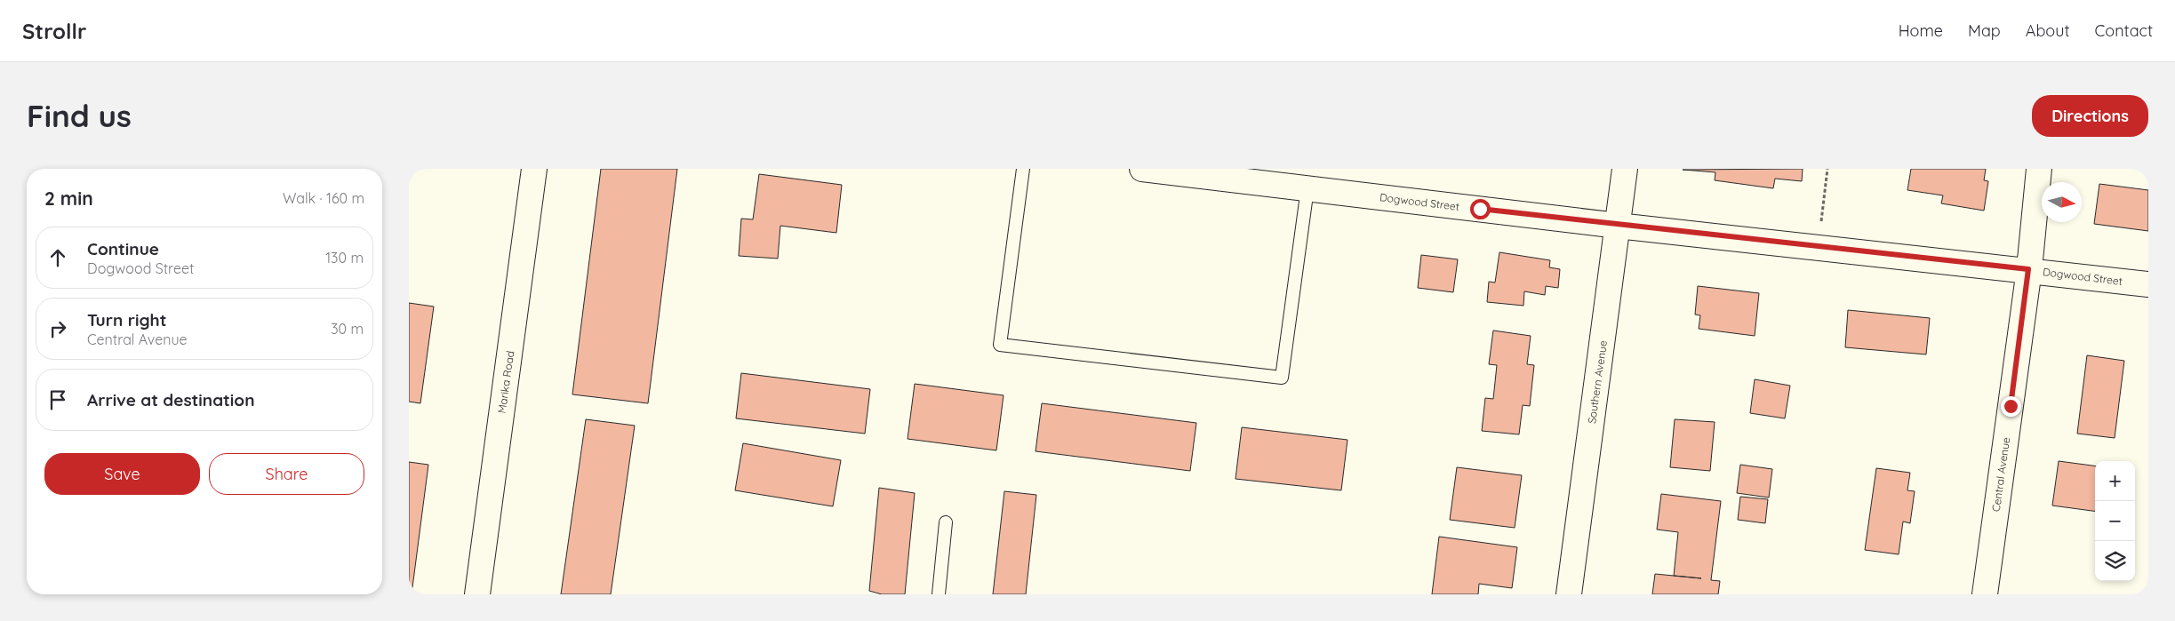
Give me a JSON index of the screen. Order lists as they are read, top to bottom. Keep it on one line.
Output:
{"streets":{"street":["Dogwood Street","Marika Road","Southern Avenue","Central Avenue"]},"crossings":[["Dogwood Street","Southern Avenue"],["Dogwood Street","Central Avenue"]],"north":"right","page":{"header":"Strollr","nav":["Home","Map","About","Contact"],"buttons":["Directions",["Save","Share"]],"title":"Find us","heading":["2 min","Walk · 160 m"],"list":[["Continue","Dogwood Street","130 m"],["Turn right","Central Avenue","30 m"],"Arrive at destination"],"map_buttons":["+","−"]}}
